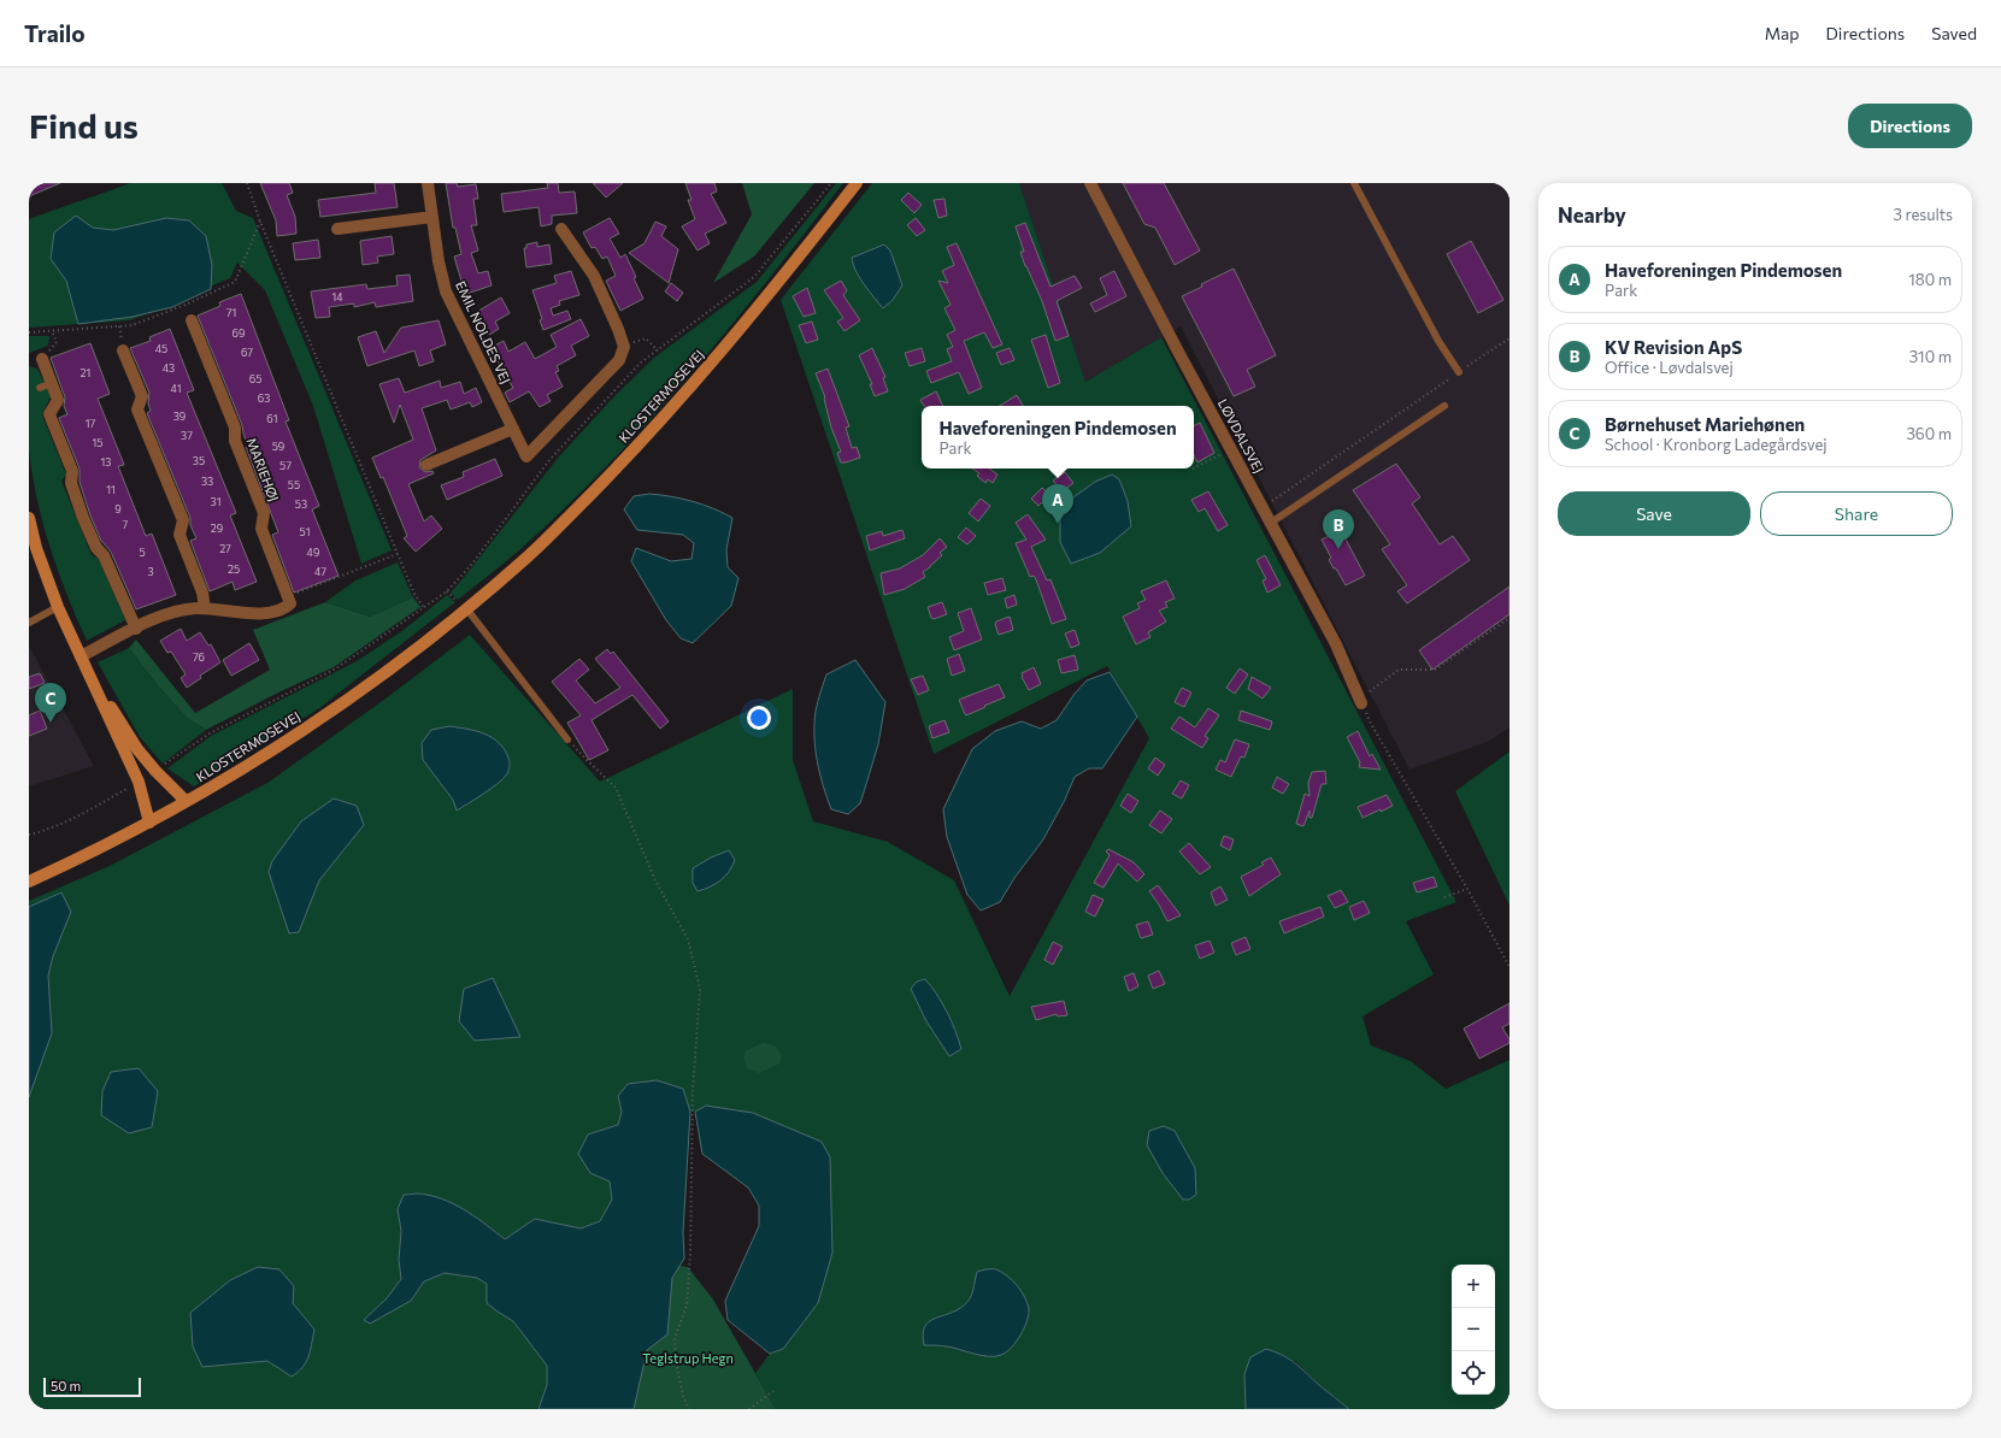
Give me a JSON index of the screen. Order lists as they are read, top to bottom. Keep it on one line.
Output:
{"streets":{"main road":["KLOSTERMOSEVEJ"],"street":["EMIL NOLDES VEJ","LØVDALSVEJ","MARIEHØJ"]},"parks":["Teglstrup Hegn"],"house_numbers":["14","71","69","45","67","43","21","65","41","63","39","61","17","37","15","59","35","13","57","33","55","11","31","53","9","7","29","51","27","5","49","25","3","47","76"],"scale_bar":"50 m","page":{"header":"Trailo","nav":["Map","Directions","Saved"],"buttons":["Directions",["Save","Share"]],"title":"Find us","heading":["Nearby","3 results"],"list":[{"mark":"A","name":"Haveforeningen Pindemosen","note":"Park","value":"180 m"},{"mark":"B","name":"KV Revision ApS","note":"Office · Løvdalsvej","value":"310 m"},{"mark":"C","name":"Børnehuset Mariehønen","note":"School · Kronborg Ladegårdsvej","value":"360 m"}],"popup":["Haveforeningen Pindemosen","Park"],"pins":["A","B","C"],"map_buttons":["+","−"],"scale":"50 m"}}
